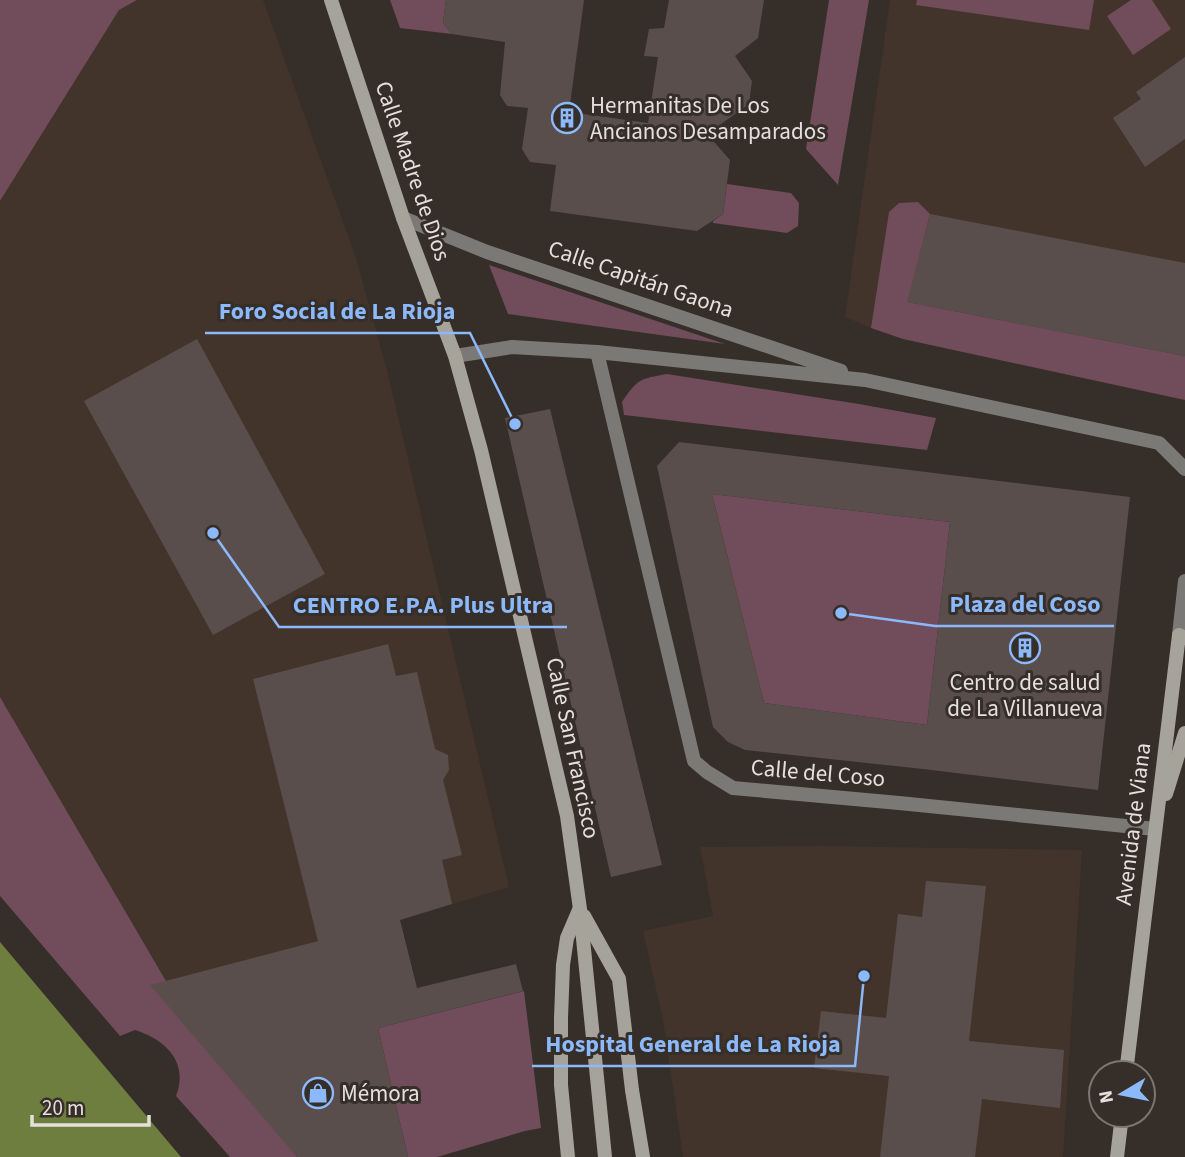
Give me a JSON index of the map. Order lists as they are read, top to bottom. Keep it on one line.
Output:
{"streets":{"main road":["Calle Madre de Dios","Calle San Francisco","Avenida de Viana"],"street":["Calle Capitán Gaona","Calle del Coso"]},"crossings":[["Calle Madre de Dios","Calle Capitán Gaona"],["Calle Madre de Dios","Calle San Francisco"],["Calle Capitán Gaona","Calle San Francisco"],["Calle Capitán Gaona","Calle del Coso"],["Calle del Coso","Avenida de Viana"]],"places":{"building":["Hermanitas De Los Ancianos Desamparados","Centro de salud de La Villanueva"],"other":["Foro Social de La Rioja","CENTRO E.P.A. Plus Ultra","Plaza del Coso","Hospital General de La Rioja"],"shop":["Mémora"]},"scale_bar":"20 m","north":"left"}
